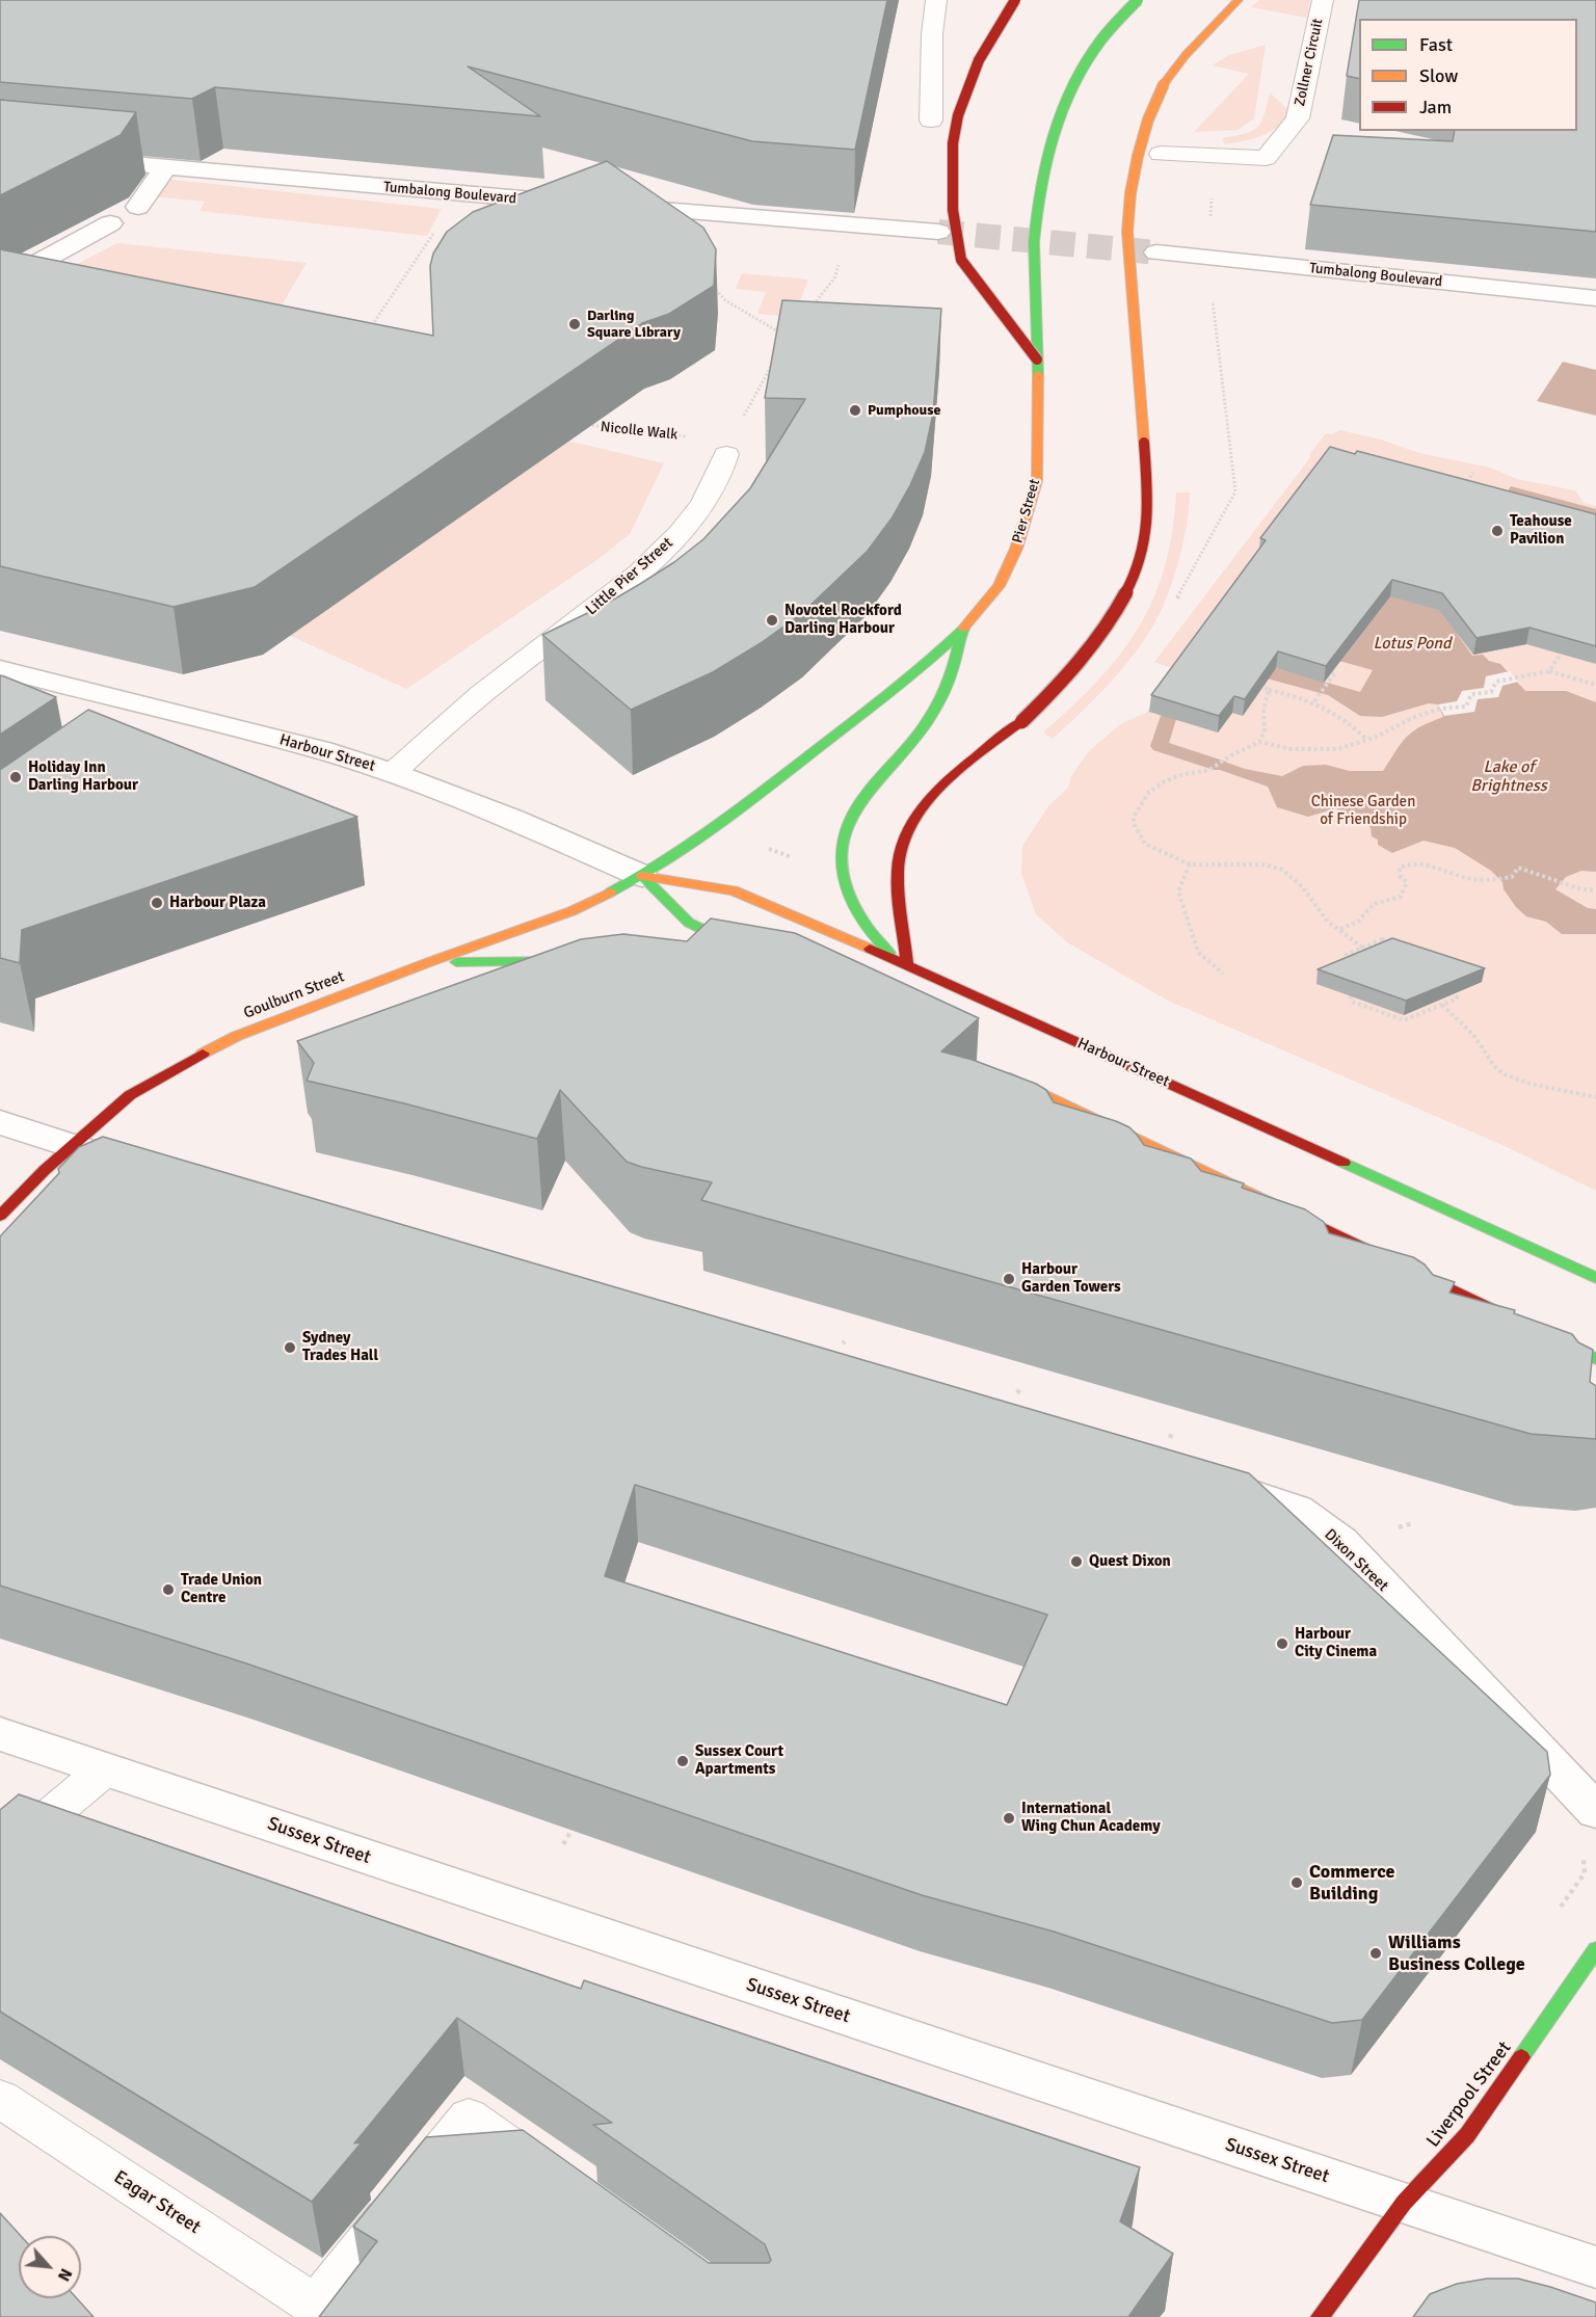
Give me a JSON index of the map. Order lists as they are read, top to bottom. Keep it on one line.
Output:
{"streets":{"main road":["Pier Street","Harbour Street","Goulburn Street","Liverpool Street"],"street":["Tumbalong Boulevard","Dixon Street","Sussex Street"],"lane":["Zollner Circuit","Little Pier Street","Eagar Street"],"path":["Nicolle Walk"]},"crossings":[["Nicolle Walk","Little Pier Street"],["Pier Street","Harbour Street"],["Pier Street","Goulburn Street"],["Little Pier Street","Harbour Street"],["Harbour Street","Goulburn Street"],["Sussex Street","Liverpool Street"]],"water":["Lotus Pond","Lake of Brightness"],"parks":["Chinese Garden of Friendship"],"places":["Darling Square Library","Pumphouse","Teahouse Pavilion","Novotel Rockford Darling Harbour","Holiday Inn Darling Harbour","Harbour Plaza","Harbour Garden Towers","Sydney Trades Hall","Quest Dixon","Trade Union Centre","Harbour City Cinema","Sussex Court Apartments","International Wing Chun Academy","Commerce Building","Williams Business College"],"legend":["Fast","Slow","Jam"],"north":"bottom right"}
